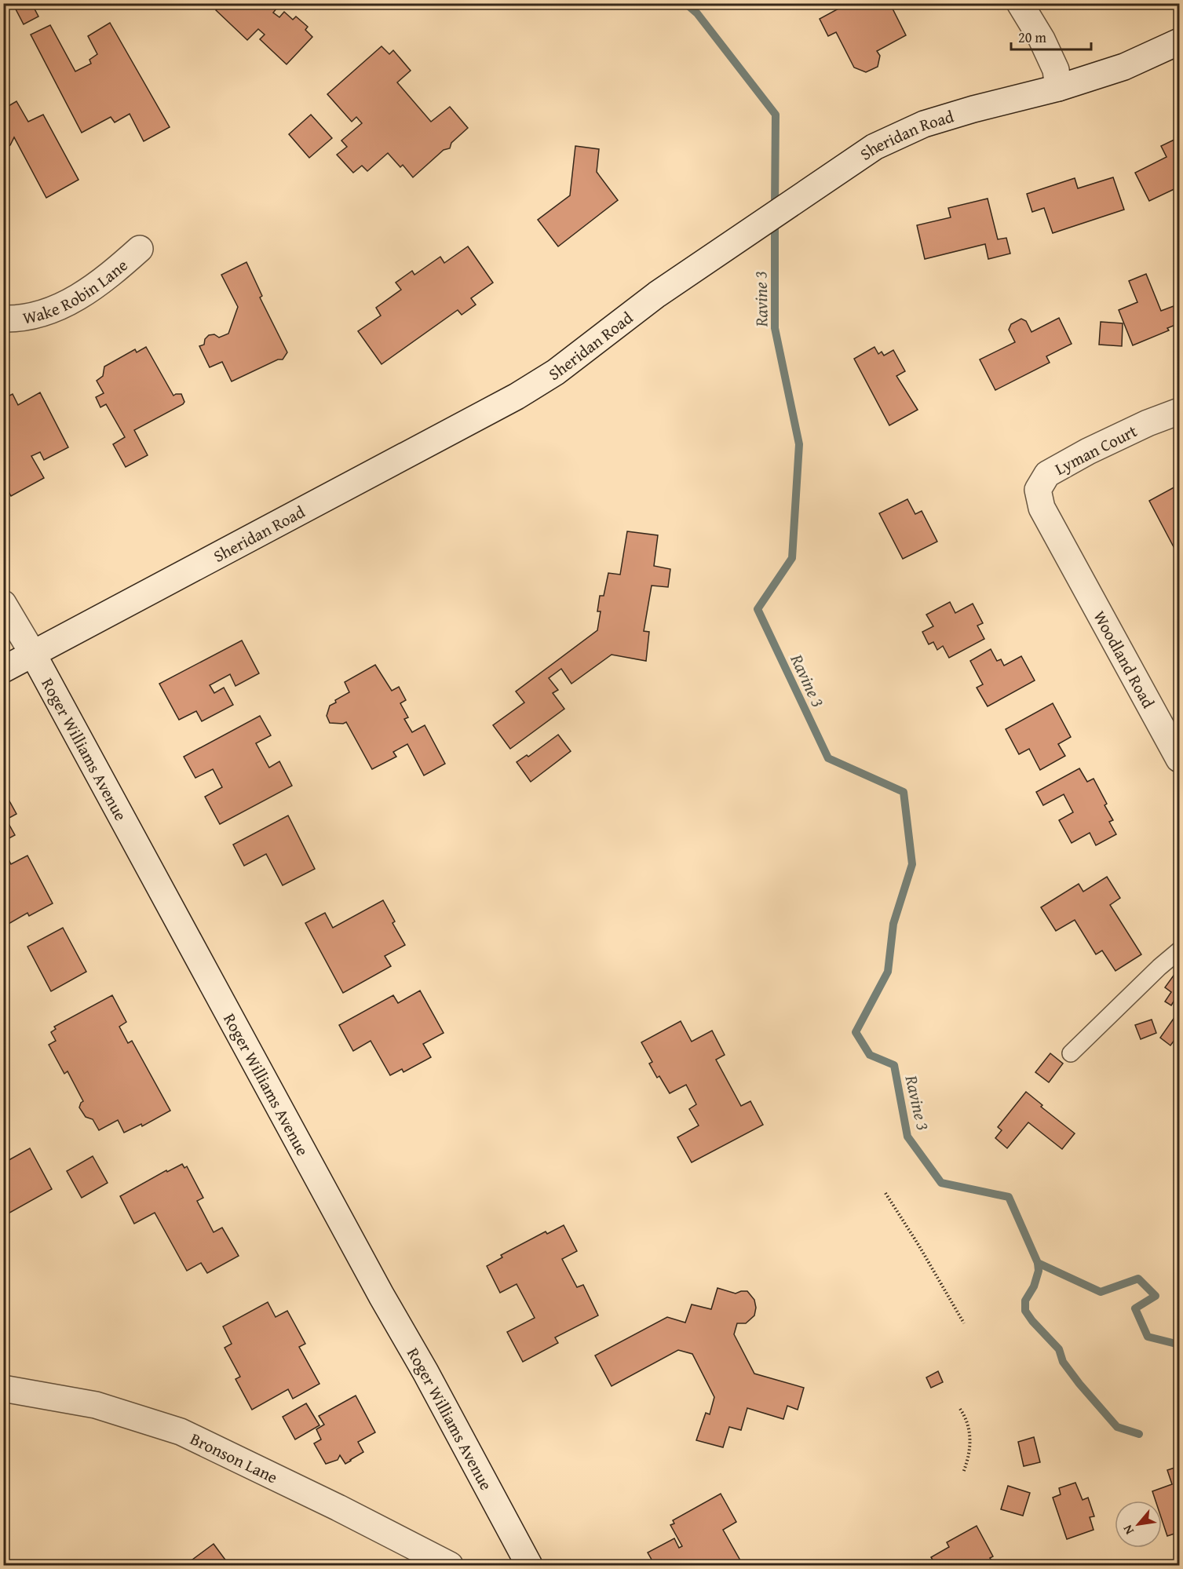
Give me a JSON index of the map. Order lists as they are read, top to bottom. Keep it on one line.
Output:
{"streets":{"street":["Sheridan Road","Wake Robin Lane","Lyman Court","Woodland Road","Roger Williams Avenue","Bronson Lane"]},"crossings":[["Sheridan Road","Roger Williams Avenue"],["Lyman Court","Woodland Road"]],"water":["Ravine 3"],"scale_bar":"20 m","north":"bottom left"}
